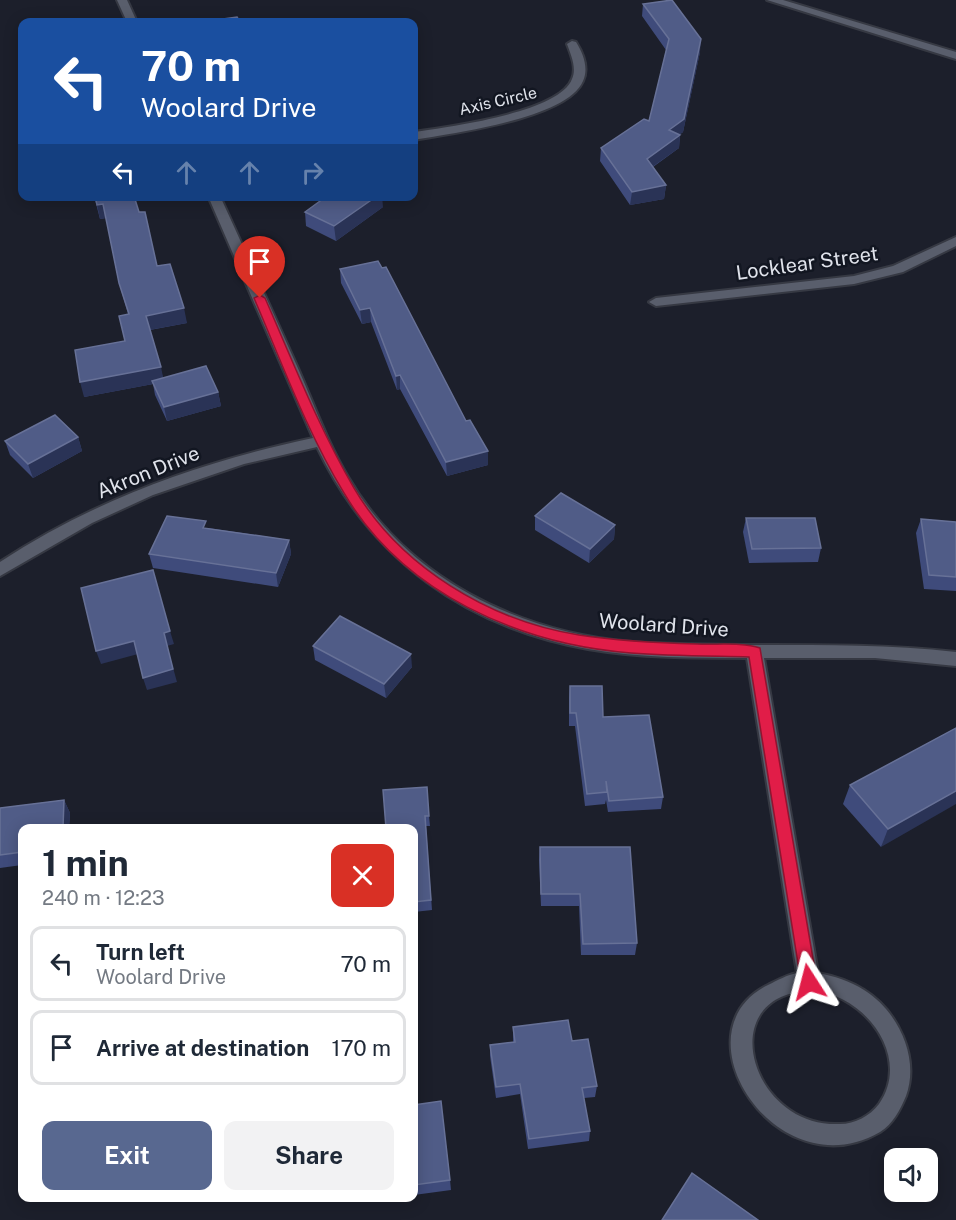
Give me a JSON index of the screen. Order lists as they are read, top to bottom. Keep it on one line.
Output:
{"streets":{"street":["Axis Circle","Locklear Street","Akron Drive","Woolard Drive"]},"crossings":[["Akron Drive","Woolard Drive"]],"page":{"turn":["70 m","Woolard Drive"],"heading":["1 min","240 m · 12:23"],"list":[{"name":"Turn left","note":"Woolard Drive","value":"70 m"},{"name":"Arrive at destination","value":"170 m"}],"buttons":["Exit","Share"]}}
